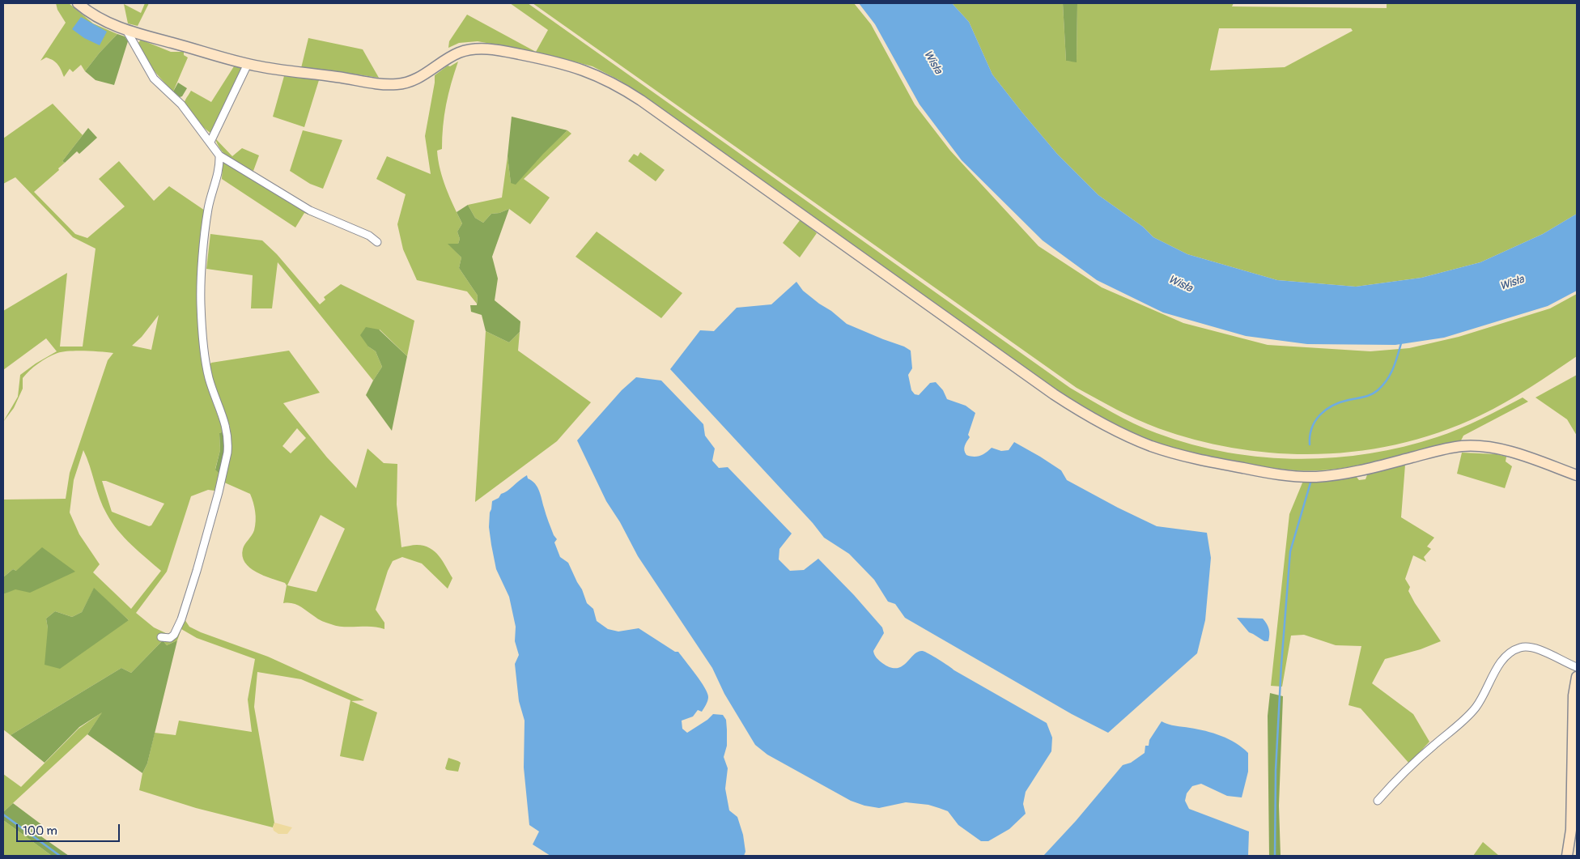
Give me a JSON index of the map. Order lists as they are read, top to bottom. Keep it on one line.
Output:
{"water":["Wisła"],"scale_bar":"100 m"}
